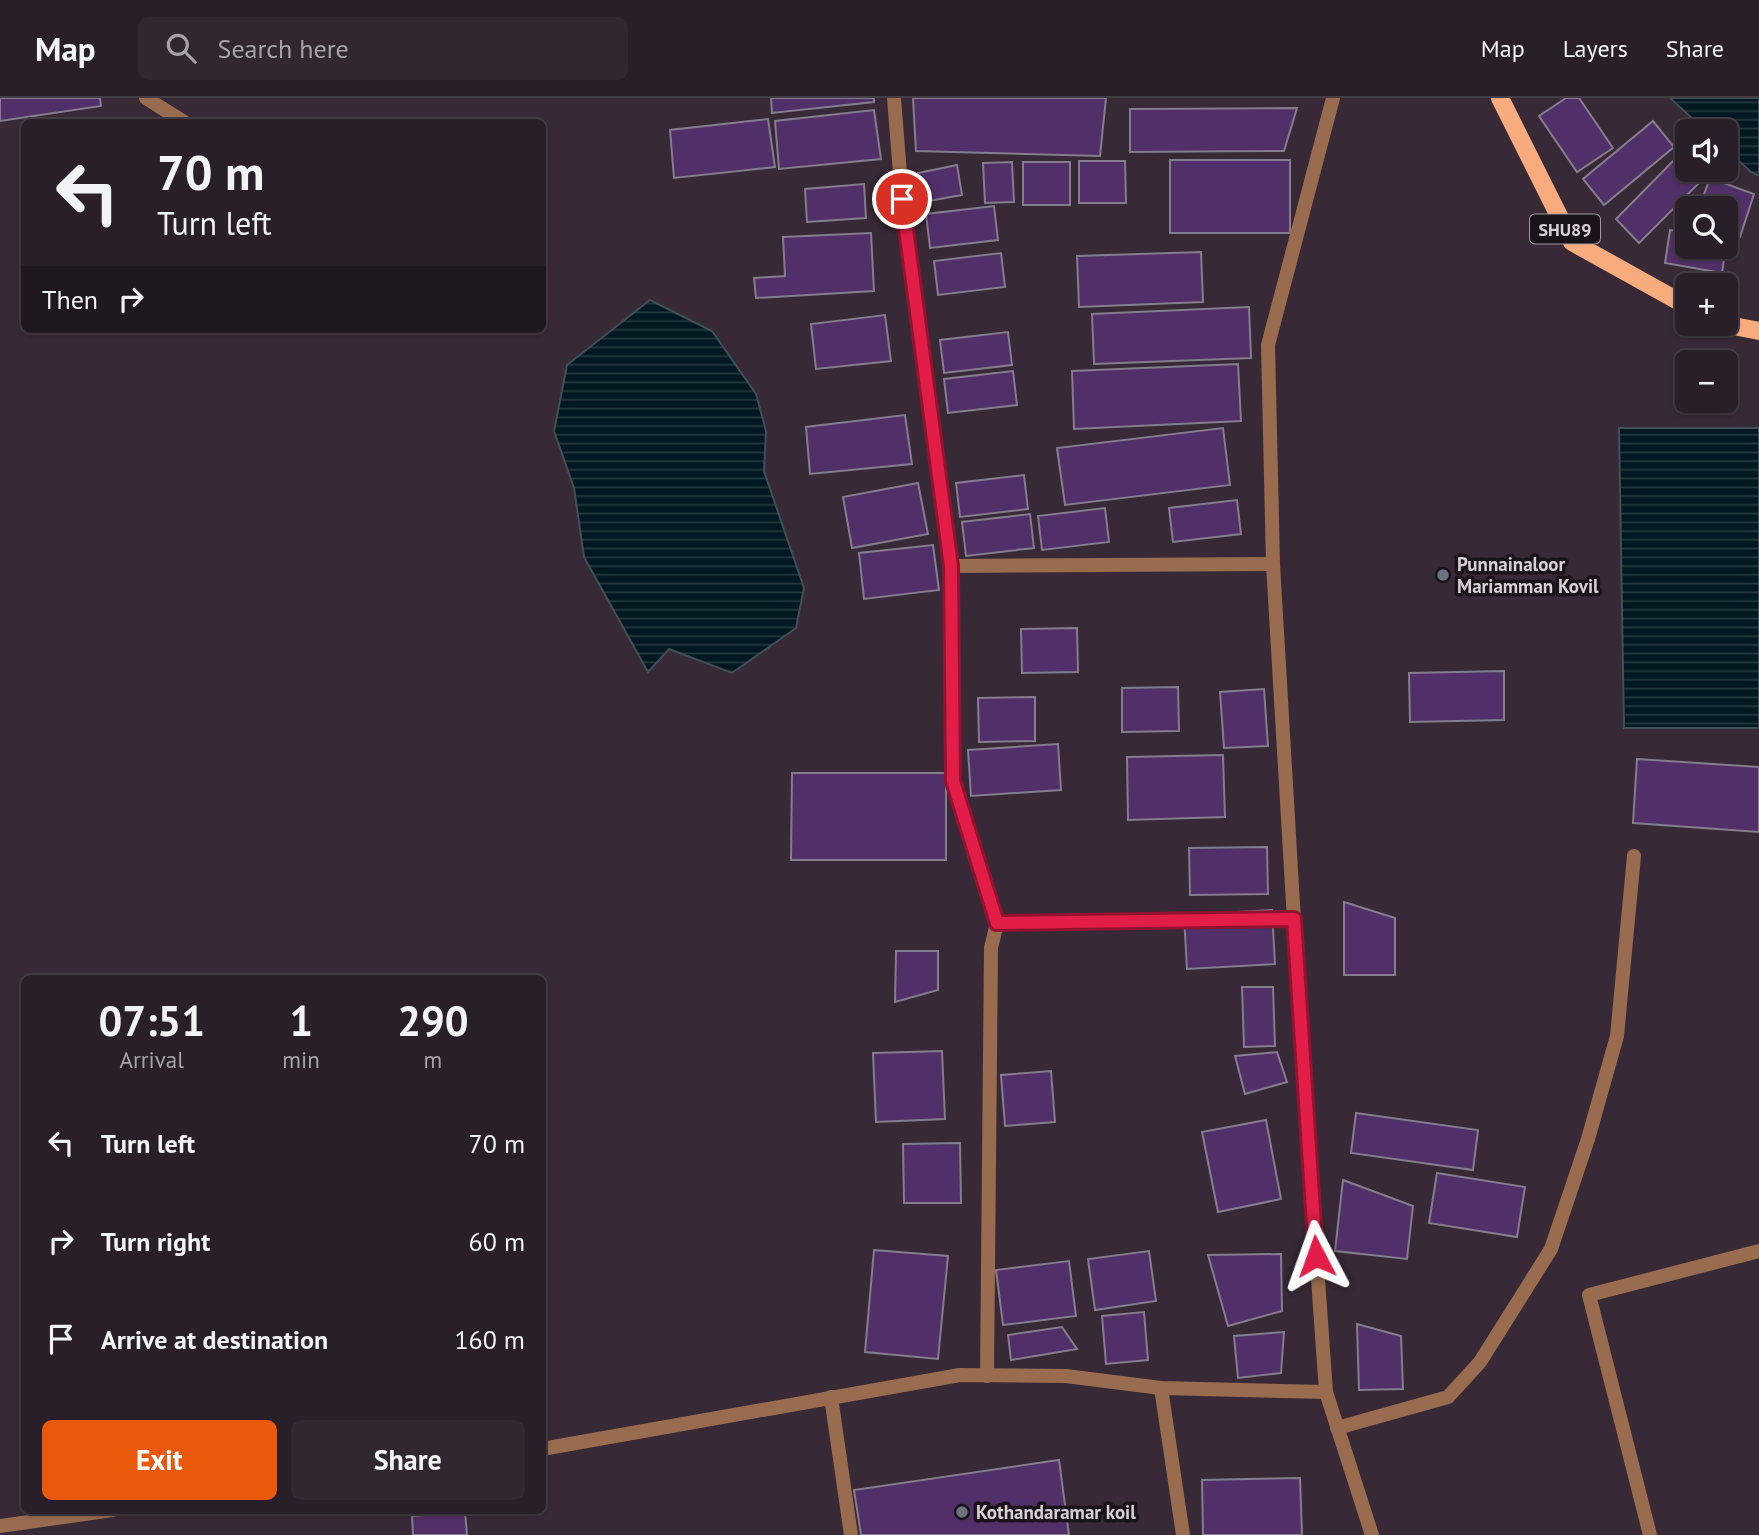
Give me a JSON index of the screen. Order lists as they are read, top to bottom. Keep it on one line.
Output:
{"streets":{"main road":["SHU89"]},"places":["Punnainaloor Mariamman Kovil","Kothandaramar koil"],"page":{"header":"Map","search":"Search here","nav":["Map","Layers","Share"],"map_buttons":["+","−"],"turn":["70 m","Turn left"],"then":"Then","eta":["07:51","Arrival","1","min","290","m"],"list":[{"name":"Turn left","value":"70 m"},{"name":"Turn right","value":"60 m"},{"name":"Arrive at destination","value":"160 m"}],"buttons":["Exit","Share"]}}
